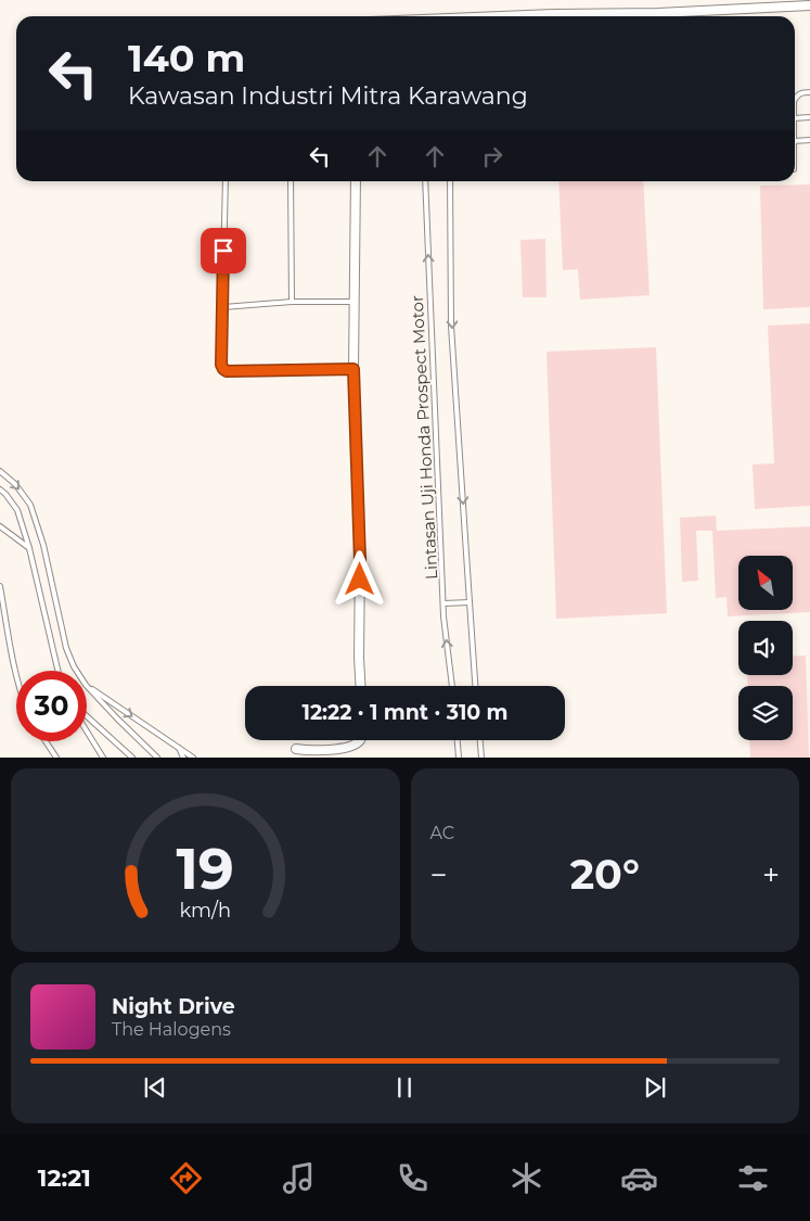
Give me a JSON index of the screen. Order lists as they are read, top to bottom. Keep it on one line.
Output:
{"streets":{"lane":["Lintasan Uji Honda Prospect Motor"]},"north":"top left","page":{"turn":["140 m","Kawasan Industri Mitra Karawang"],"limit":"30","trip":"12:22 · 1 mnt · 310 m","tile":"AC","heat":["−","20°","+"],"song":["Night Drive","The Halogens"],"tabs":"12:21","gauge":["19","km/h"]}}
